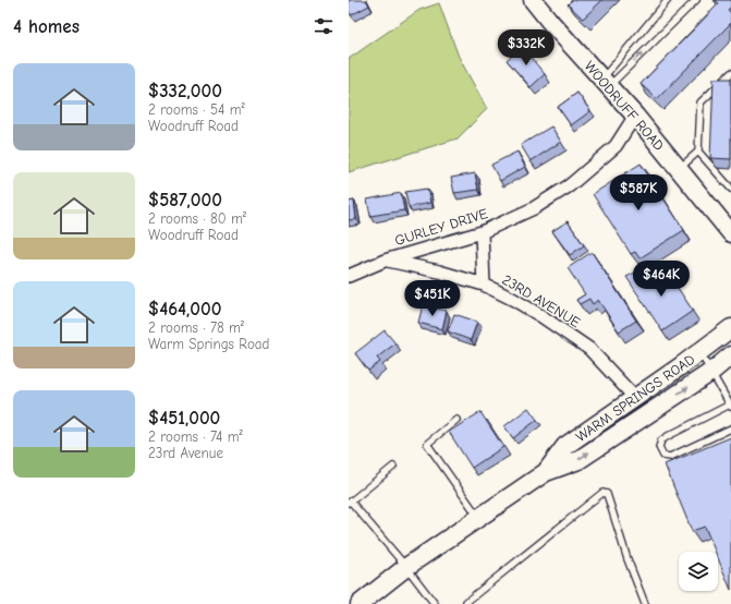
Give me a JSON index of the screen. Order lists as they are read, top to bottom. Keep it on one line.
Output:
{"streets":{"main road":["WOODRUFF ROAD","WARM SPRINGS ROAD"],"street":["GURLEY DRIVE","23RD AVENUE"]},"crossings":[["WOODRUFF ROAD","GURLEY DRIVE"],["GURLEY DRIVE","23RD AVENUE"],["23RD AVENUE","WARM SPRINGS ROAD"]],"page":{"heading":"4 homes","price":["$332K","$587K","$464K","$451K"],"list":[{"name":"$332,000","note":"2 rooms · 54 m² · Woodruff Road"},{"name":"$587,000","note":"2 rooms · 80 m² · Woodruff Road"},{"name":"$464,000","note":"2 rooms · 78 m² · Warm Springs Road"},{"name":"$451,000","note":"2 rooms · 74 m² · 23rd Avenue"}]}}
